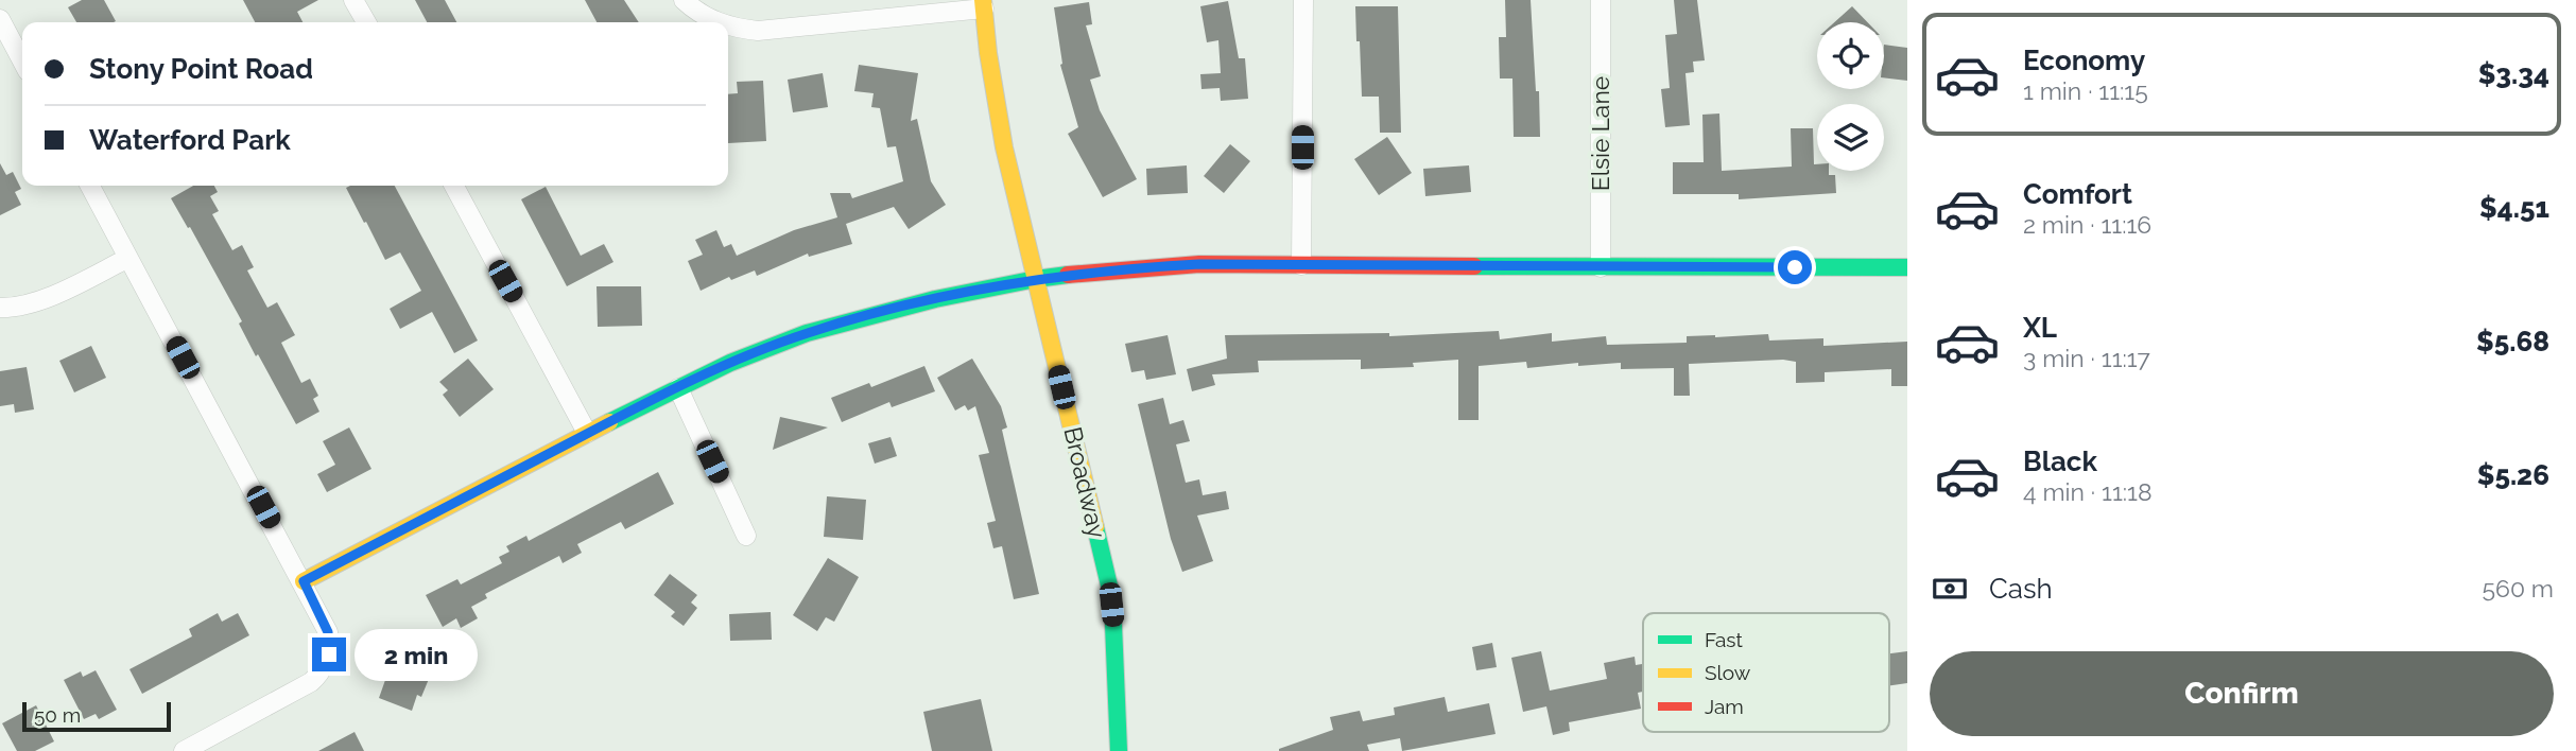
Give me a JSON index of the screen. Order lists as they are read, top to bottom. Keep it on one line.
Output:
{"streets":{"street":["Elsie Lane","Broadway"]},"legend":["Fast","Slow","Jam"],"scale_bar":"50 m","page":{"list":[{"name":"Economy","note":"1 min · 11:15","value":"$3.34"},{"name":"Comfort","note":"2 min · 11:16","value":"$4.51"},{"name":"XL","note":"3 min · 11:17","value":"$5.68"},{"name":"Black","note":"4 min · 11:18","value":"$5.26"}],"banner":["Stony Point Road","Waterford Park"],"pay":["Cash","560 m"],"bubble":"2 min","buttons":"Confirm","scale":"50 m"}}
